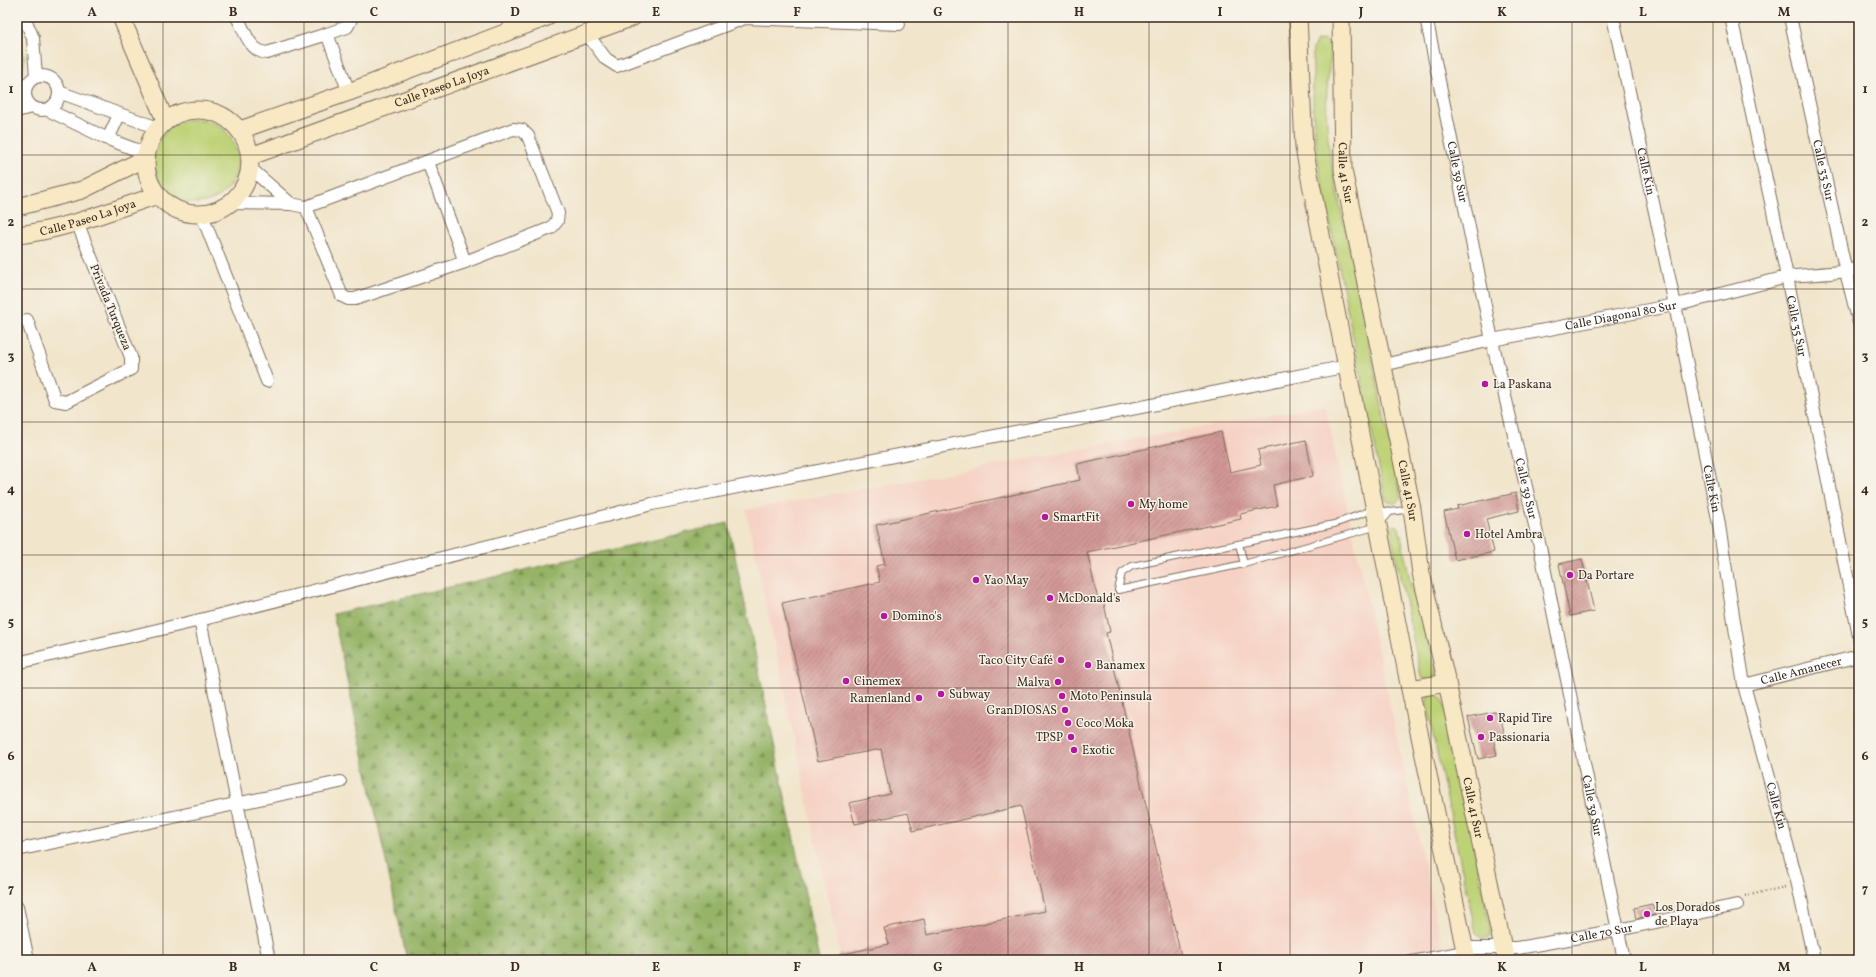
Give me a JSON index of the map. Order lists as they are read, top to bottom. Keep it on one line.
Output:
{"streets":{"main road":["Calle Paseo La Joya","Calle 41 Sur"],"street":["Calle 33 Sur","Calle 39 Sur","Calle Kin","Privada Turqueza","Calle Diagonal 80 Sur","Calle 35 Sur","Calle Amanecer","Calle 70 Sur"]},"crossings":[["Calle Paseo La Joya","Privada Turqueza"],["Calle 33 Sur","Calle Diagonal 80 Sur"],["Calle 39 Sur","Calle Diagonal 80 Sur"],["Calle 39 Sur","Calle 70 Sur"],["Calle Kin","Calle Diagonal 80 Sur"],["Calle Kin","Calle Amanecer"],["Calle 41 Sur","Calle Diagonal 80 Sur"],["Calle 41 Sur","Calle 70 Sur"],["Calle Diagonal 80 Sur","Calle 35 Sur"]],"places":["La Paskana","My home","SmartFit","Hotel Ambra","Da Portare","Yao May","McDonald's","Domino's","Taco City Café","Banamex","Cinemex","Malva","Subway","Moto Peninsula","Ramenland","GranDIOSAS","Rapid Tire","Coco Moka","TPSP","Passionaria","Exotic","Los Dorados de Playa"],"grid":{"columns":["A","B","C","D","E","F","G","H","I","J","K","L","M"],"rows":["1","2","3","4","5","6","7"]}}
